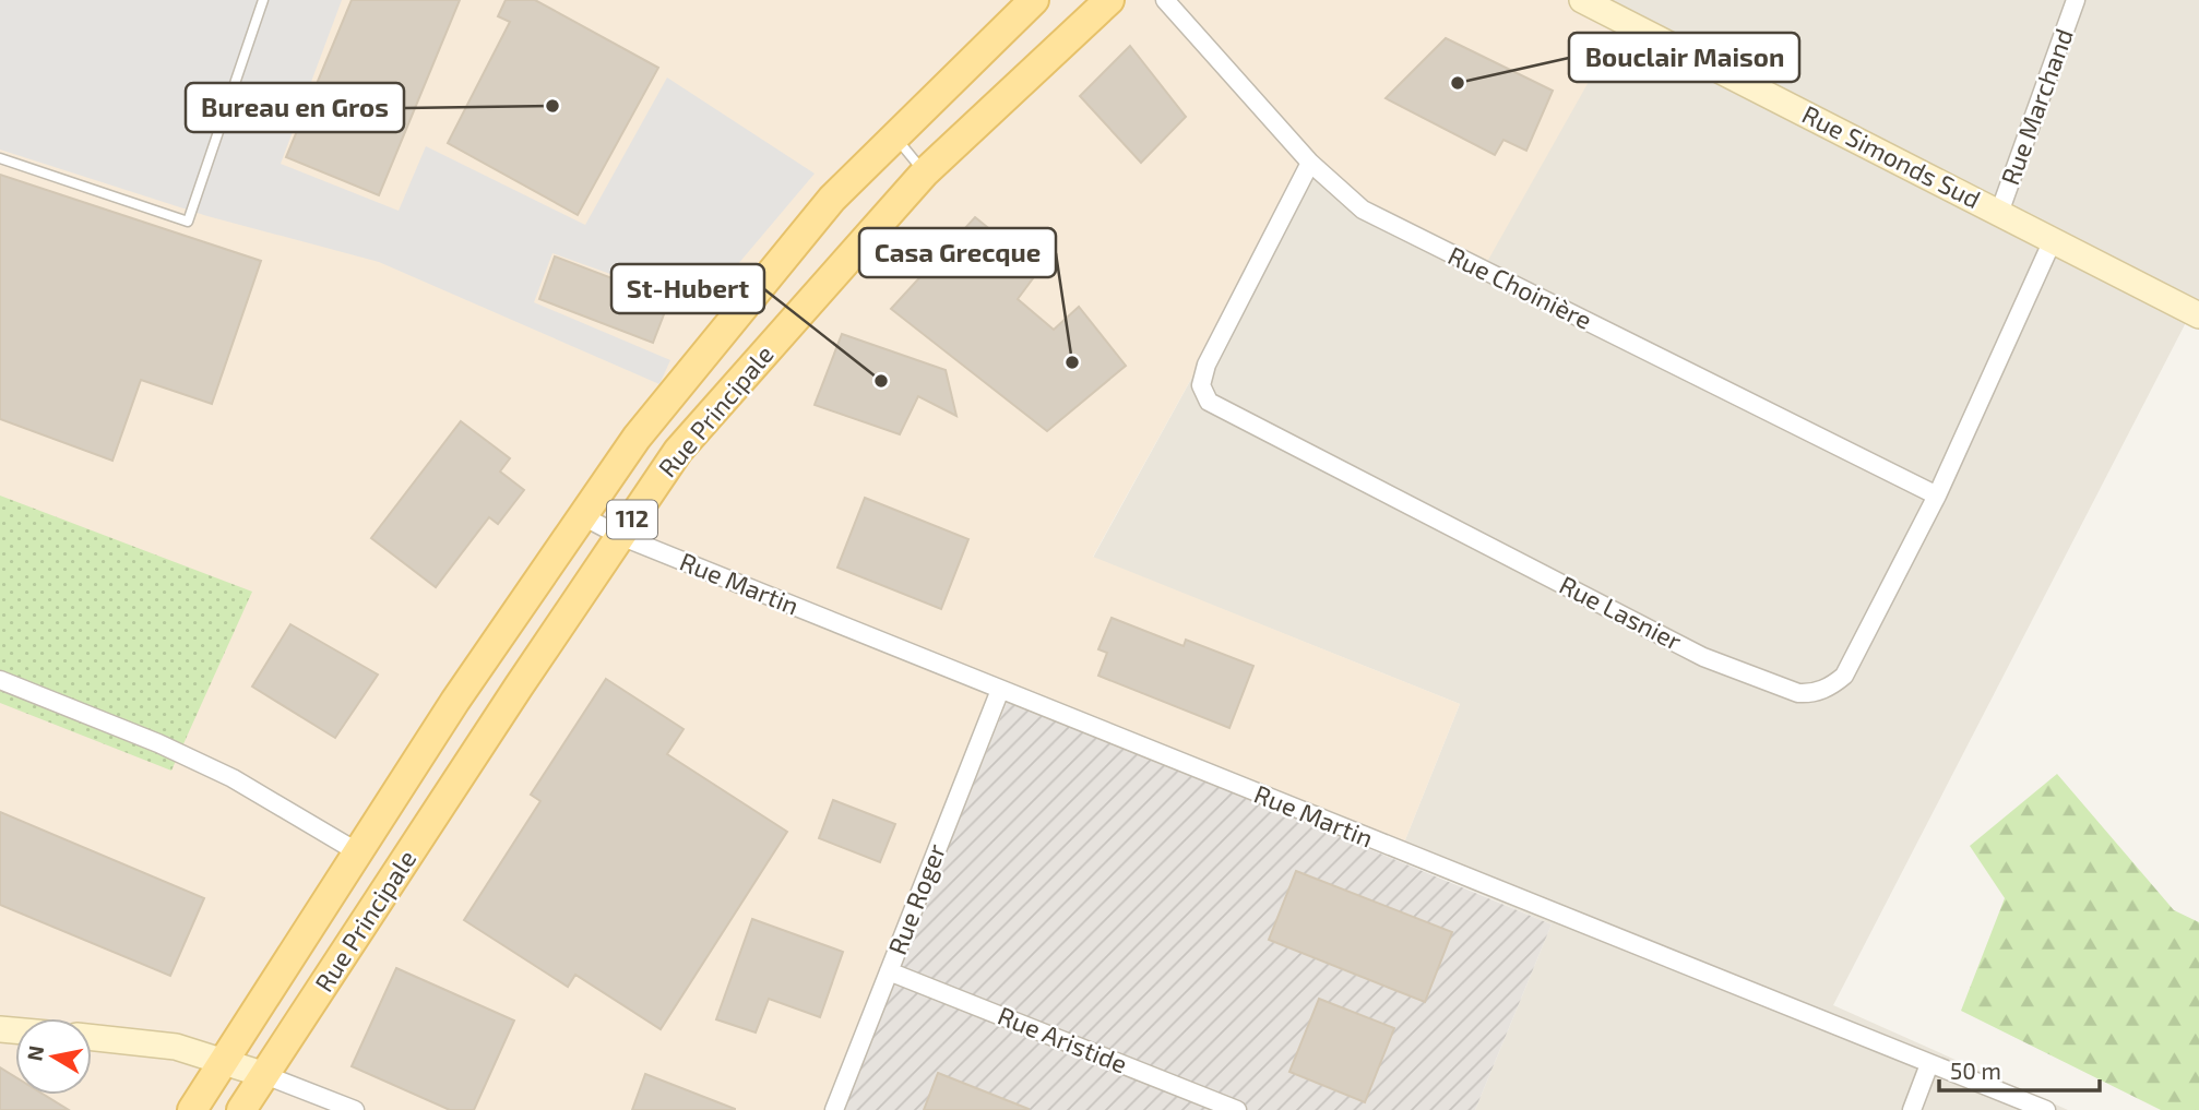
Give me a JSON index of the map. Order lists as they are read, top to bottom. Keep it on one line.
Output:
{"streets":{"main road":["Rue Principale","112"],"street":["Rue Marchand","Rue Simonds Sud","Rue Choinière","Rue Martin","Rue Lasnier","Rue Roger","Rue Aristide"]},"crossings":[["Rue Marchand","Rue Simonds Sud"],["Rue Simonds Sud","Rue Lasnier"],["Rue Choinière","Rue Lasnier"],["Rue Principale","Rue Martin"],["Rue Martin","Rue Roger"],["Rue Roger","Rue Aristide"]],"places":["Bouclair Maison","Bureau en Gros","Casa Grecque","St-Hubert"],"scale_bar":"50 m","north":"left"}
